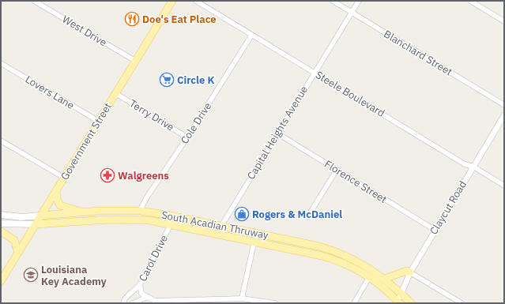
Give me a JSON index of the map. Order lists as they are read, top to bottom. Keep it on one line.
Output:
{"streets":{"main road":["Government Street","South Acadian Thruway"],"street":["West Drive","Blanchard Street","Lovers Lane","Steele Boulevard","Terry Drive","Cole Drive","Capital Heights Avenue","Florence Street","Claycut Road","Carol Drive"]},"crossings":[["West Drive","Government Street"],["Blanchard Street","Capital Heights Avenue"],["Lovers Lane","Government Street"],["Steele Boulevard","Cole Drive"],["Steele Boulevard","Capital Heights Avenue"],["Steele Boulevard","Claycut Road"],["Terry Drive","Cole Drive"],["Terry Drive","Government Street"],["Cole Drive","South Acadian Thruway"],["Capital Heights Avenue","Florence Street"],["Capital Heights Avenue","South Acadian Thruway"],["Government Street","South Acadian Thruway"],["Florence Street","Claycut Road"],["Claycut Road","South Acadian Thruway"],["South Acadian Thruway","Carol Drive"]],"places":{"restaurant":["Doe's Eat Place"],"supermarket":["Circle K"],"pharmacy":["Walgreens"],"shop":["Rogers & McDaniel"],"school or university":["Louisiana Key Academy"]}}
